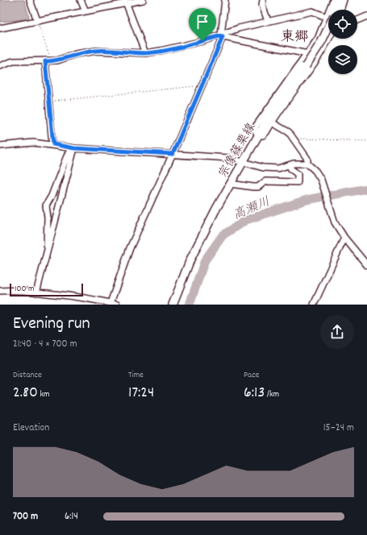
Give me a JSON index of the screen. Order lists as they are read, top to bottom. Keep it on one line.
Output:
{"streets":{"main road":["宗像篠栗線"]},"districts":["東郷"],"water":["高瀬川"],"scale_bar":"100 m","page":{"scale":"100 m","heading":["Evening run","21:40 · 4 × 700 m"],"stats":[["Distance","2.80 km"],["Time","17:24"],["Pace","6:13 /km"]],"chart":["Elevation","15–24 m"],"list":[{"name":"700 m","note":"6:14"}]}}
